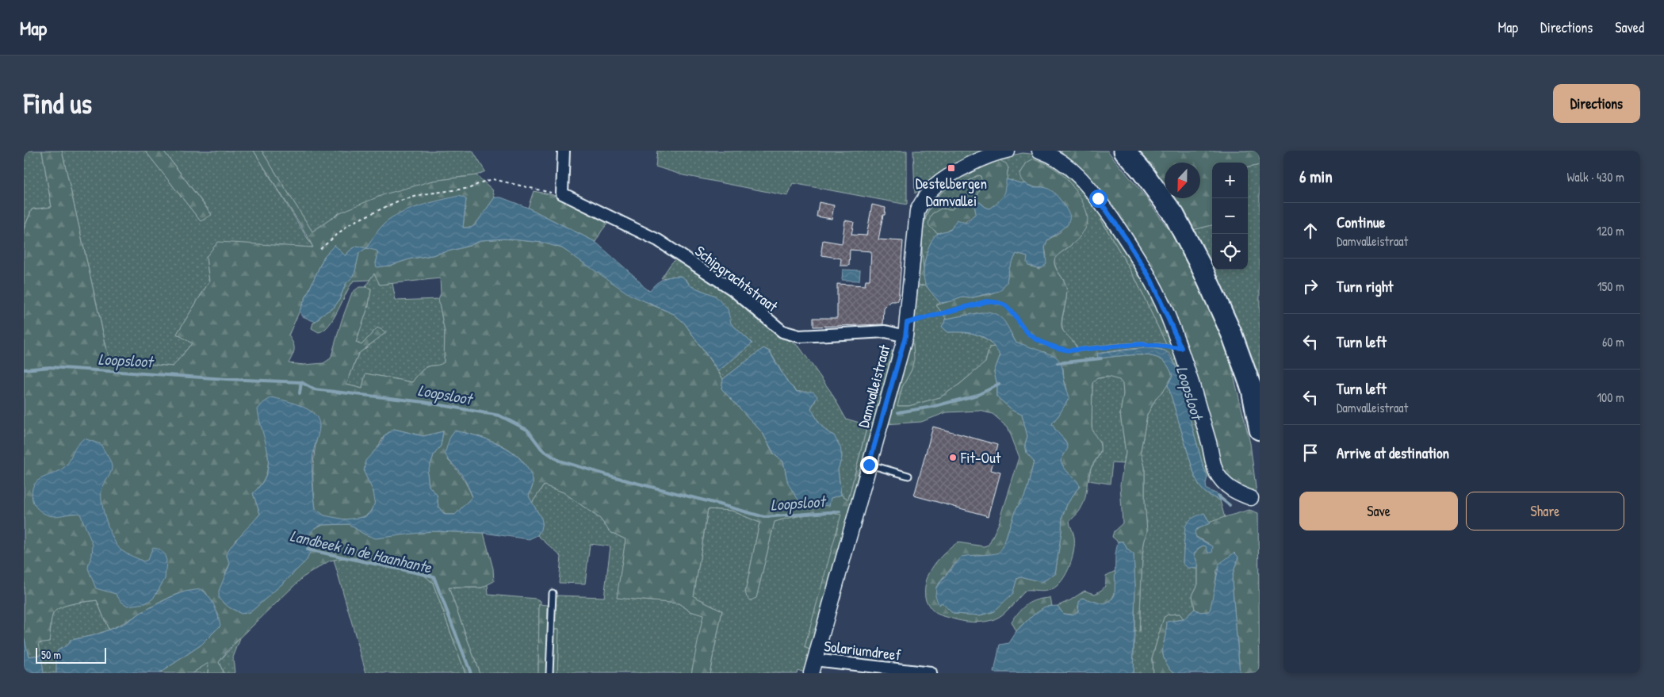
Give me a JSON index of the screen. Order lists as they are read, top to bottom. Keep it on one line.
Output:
{"streets":{"street":["Schipgrachtstraat","Damvalleistraat","Solariumdreef"]},"crossings":[["Schipgrachtstraat","Damvalleistraat"],["Damvalleistraat","Solariumdreef"]],"water":["Loopsloot","Landbeek in de Haanhante"],"places":{"transit":["Destelbergen Damvallei"],"other":["Fit-Out"]},"scale_bar":"50 m","north":"bottom","page":{"header":"Map","nav":["Map","Directions","Saved"],"buttons":["Directions",["Save","Share"]],"title":"Find us","heading":["6 min","Walk · 430 m"],"map_buttons":["+","−"],"list":[["Continue","Damvalleistraat","120 m"],["Turn right","150 m"],["Turn left","60 m"],["Turn left","Damvalleistraat","100 m"],"Arrive at destination"],"scale":"50 m"}}
